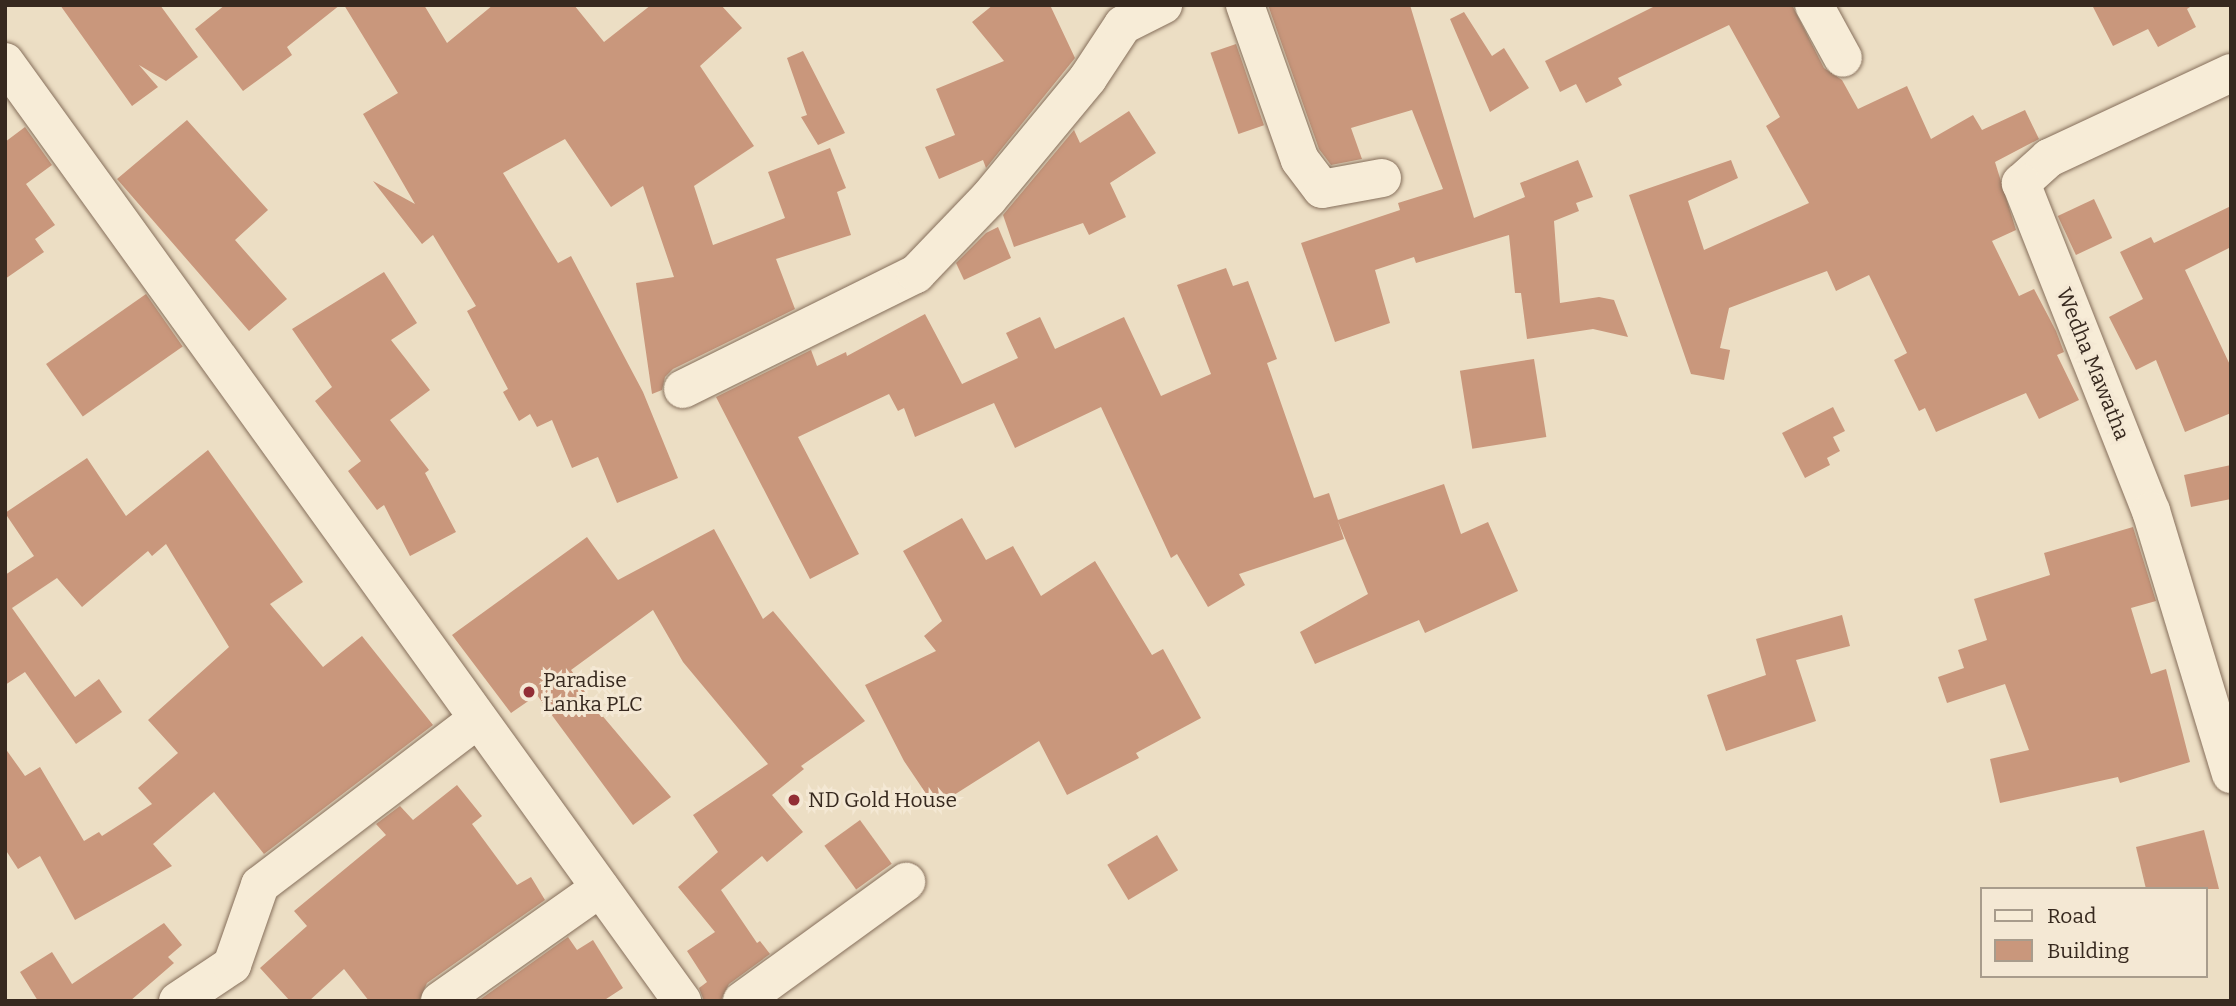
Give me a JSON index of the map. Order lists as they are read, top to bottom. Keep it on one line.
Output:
{"streets":{"street":["Wedha Mawatha"]},"places":["Paradise Lanka PLC","ND Gold House"],"legend":["Road","Building"]}
